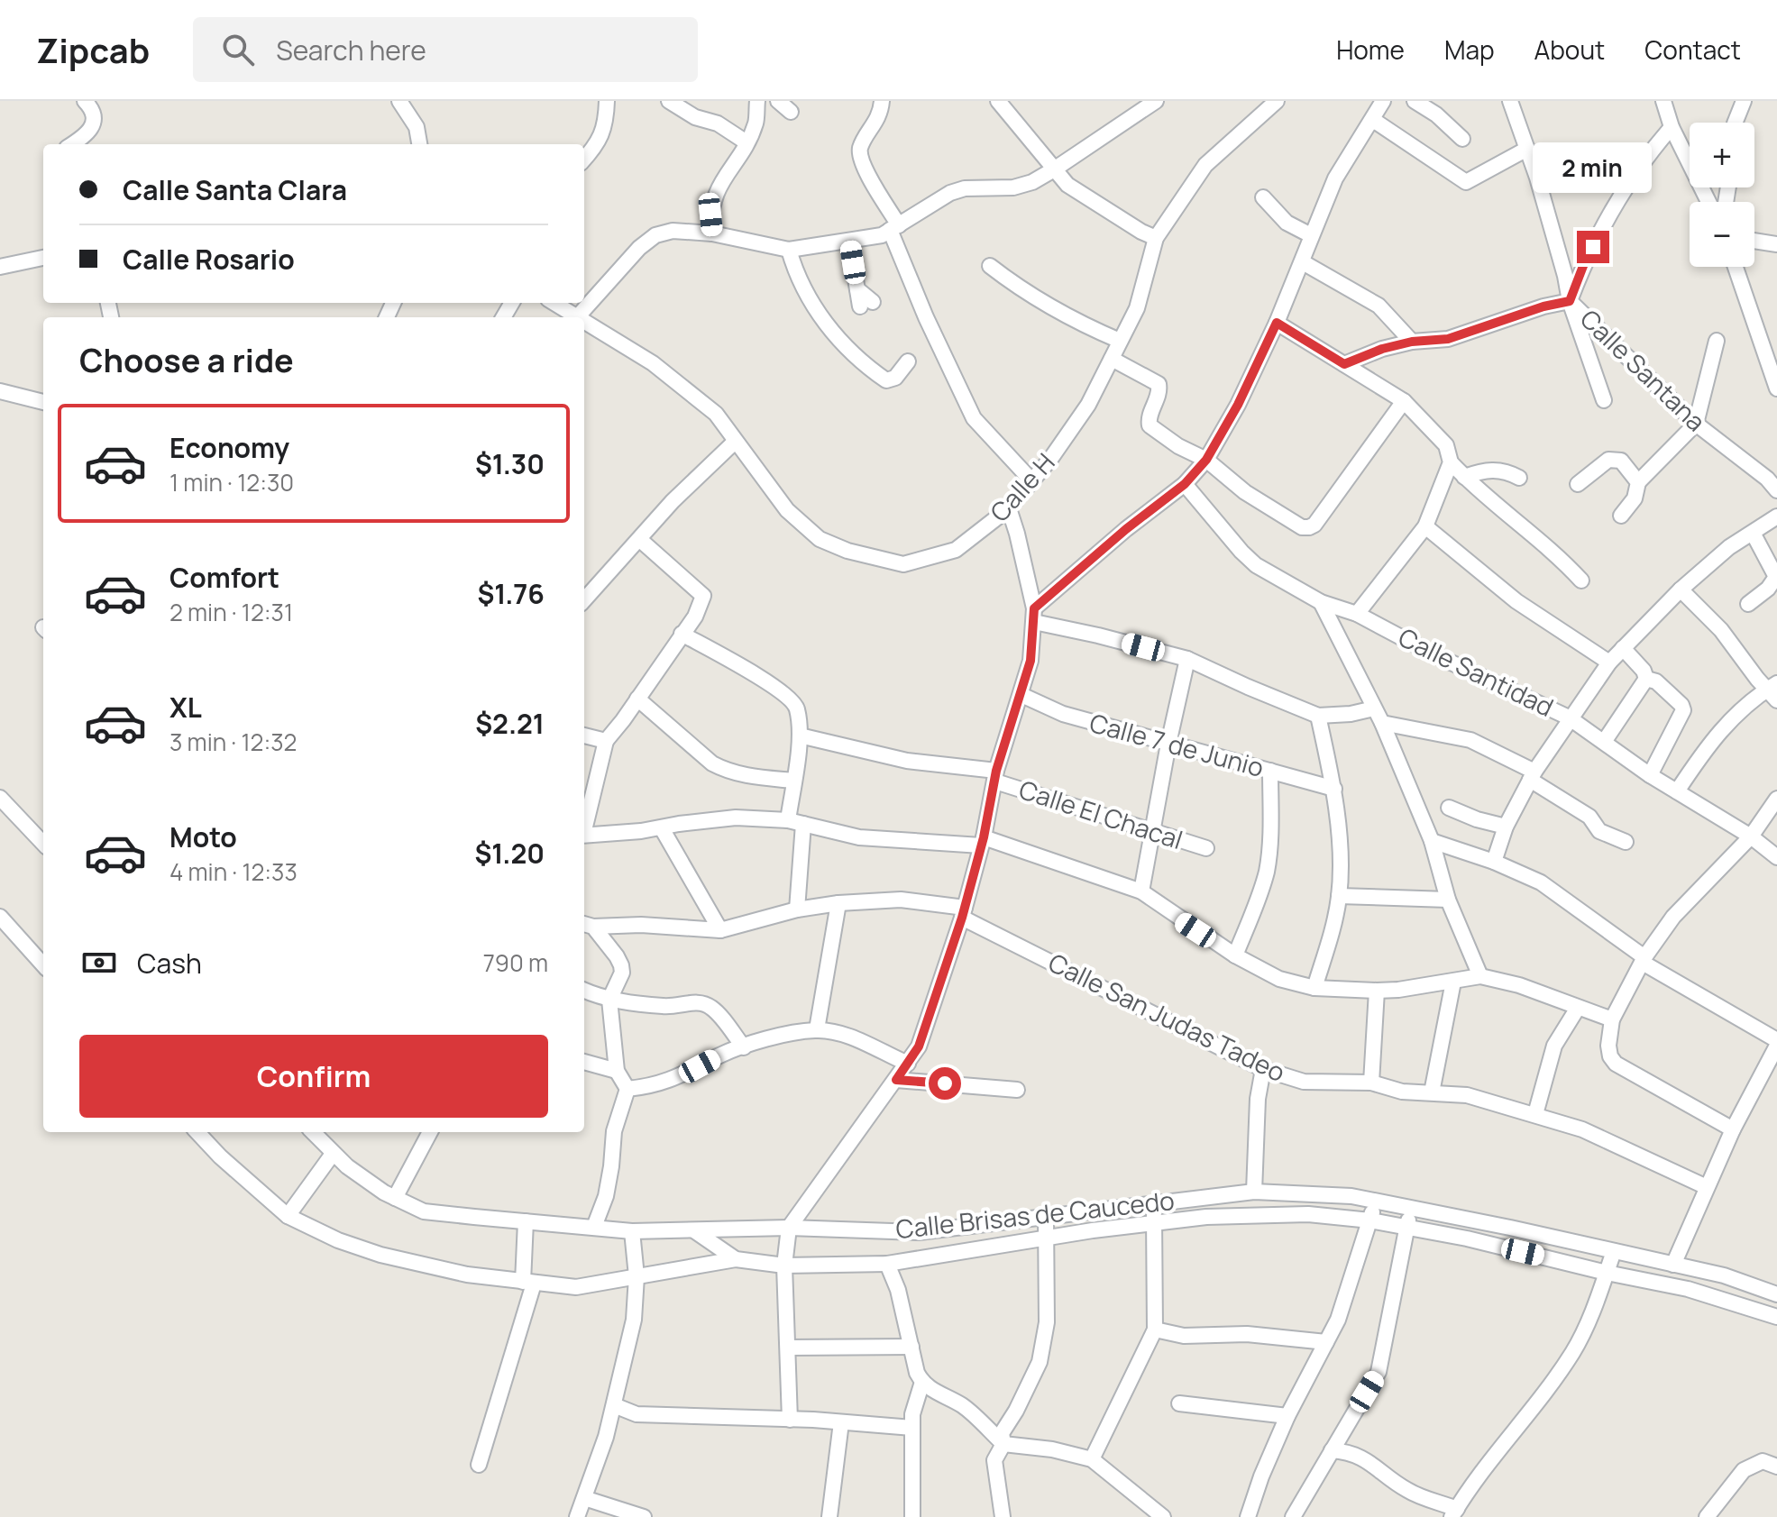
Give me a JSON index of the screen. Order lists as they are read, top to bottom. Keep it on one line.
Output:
{"streets":{"street":["Calle Santana","Calle H","Calle Santidad","Calle 7 de Junio","Calle El Chacal","Calle San Judas Tadeo","Calle Brisas de Caucedo"]},"page":{"header":"Zipcab","search":"Search here","nav":["Home","Map","About","Contact"],"map_buttons":["+","−"],"bubble":"2 min","banner":["Calle Santa Clara","Calle Rosario"],"heading":"Choose a ride","list":[{"name":"Economy","note":"1 min · 12:30","value":"$1.30"},{"name":"Comfort","note":"2 min · 12:31","value":"$1.76"},{"name":"XL","note":"3 min · 12:32","value":"$2.21"},{"name":"Moto","note":"4 min · 12:33","value":"$1.20"}],"pay":["Cash","790 m"],"buttons":"Confirm"}}
